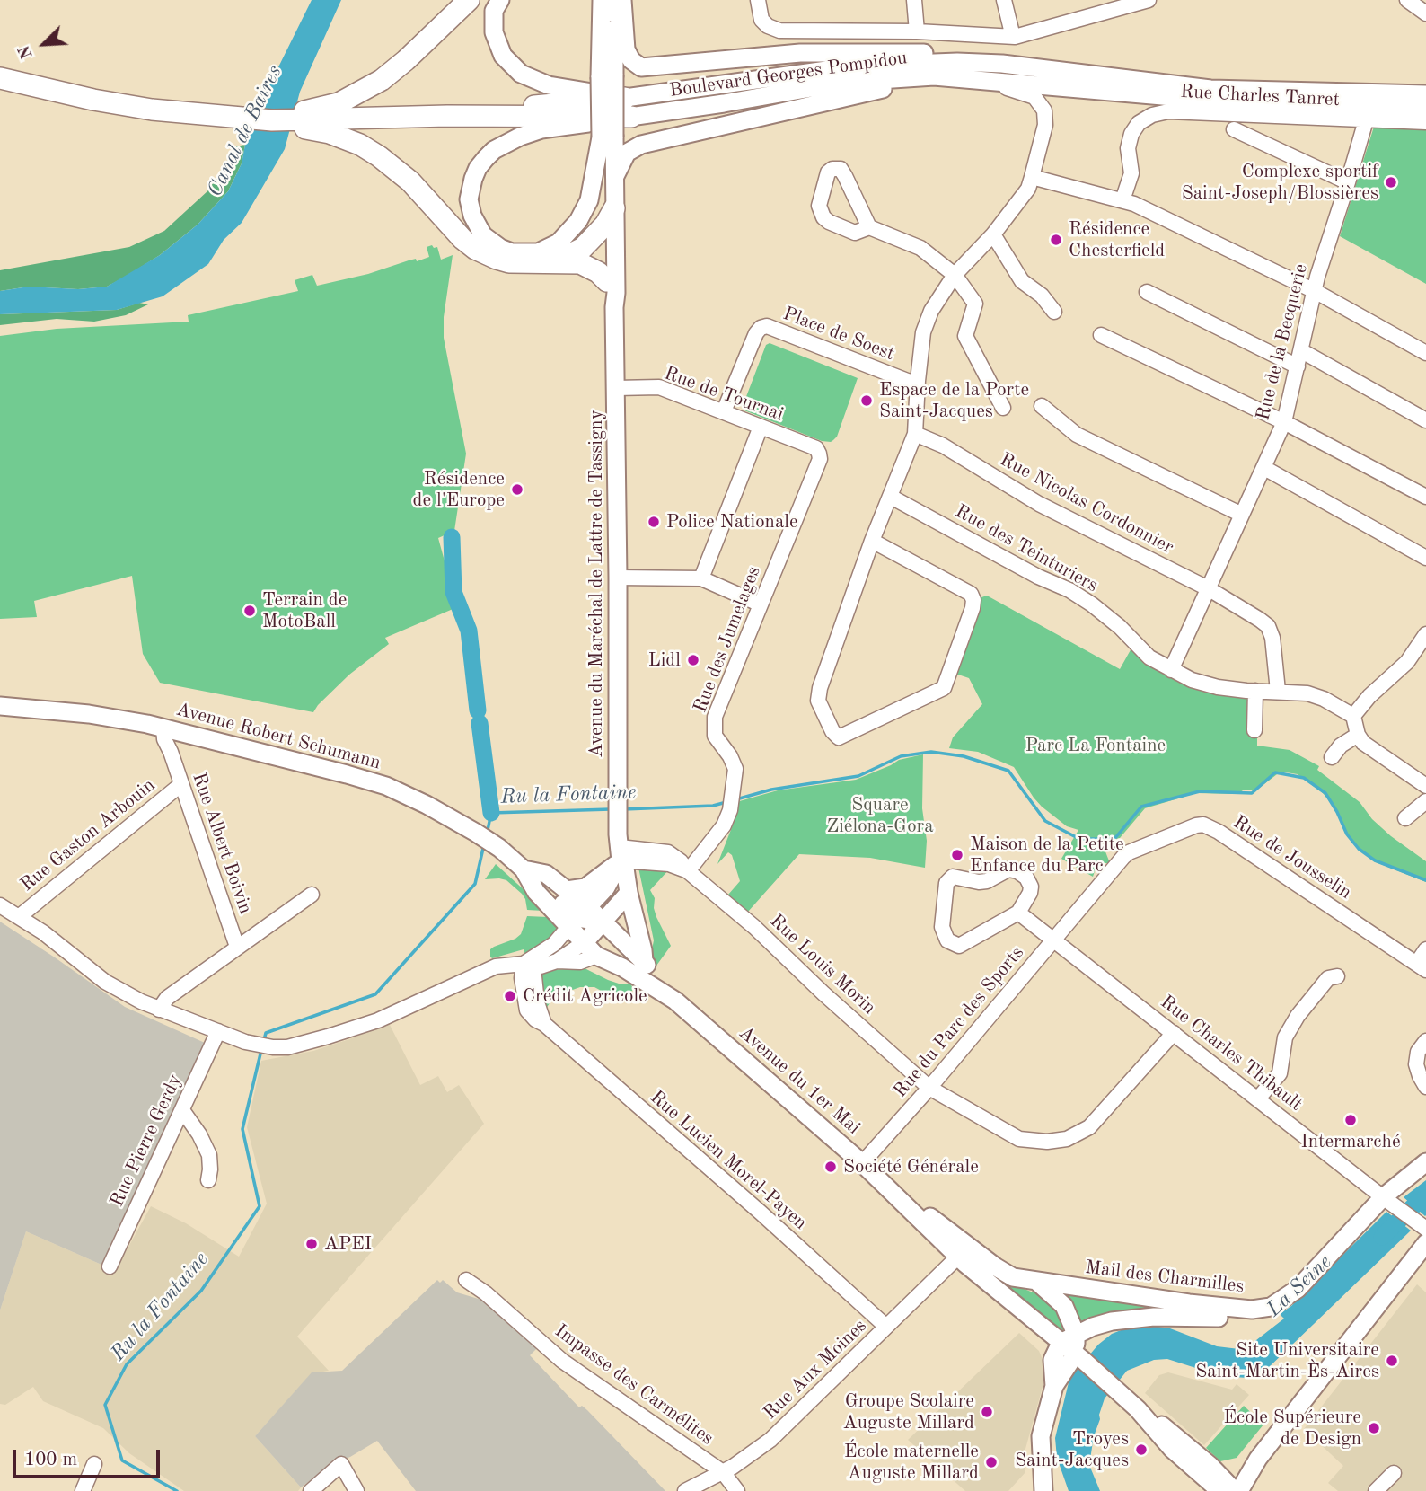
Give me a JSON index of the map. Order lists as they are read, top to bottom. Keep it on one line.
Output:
{"streets":{"main road":["Boulevard Georges Pompidou","Avenue du Maréchal de Lattre de Tassigny","Avenue Robert Schumann","Avenue du 1er Mai","Mail des Charmilles"],"street":["Rue Charles Tanret","Place de Soest","Rue de la Becquerie","Rue de Tournai","Rue Nicolas Cordonnier","Rue des Teinturiers","Rue des Jumelages","Rue Gaston Arbouin","Rue Albert Boivin","Rue de Jousselin","Rue Louis Morin","Rue du Parc des Sports","Rue Charles Thibault","Rue Pierre Gerdy","Rue Lucien Morel-Payen","Rue Aux Moines","Impasse des Carmélites"]},"crossings":[["Rue Charles Tanret","Rue de la Becquerie"],["Place de Soest","Rue de Tournai"],["Rue de la Becquerie","Rue Nicolas Cordonnier"],["Rue de la Becquerie","Rue des Teinturiers"],["Rue de Tournai","Avenue du Maréchal de Lattre de Tassigny"],["Rue de Tournai","Rue des Jumelages"],["Rue Nicolas Cordonnier","Rue des Teinturiers"],["Avenue du Maréchal de Lattre de Tassigny","Rue Louis Morin"],["Avenue du Maréchal de Lattre de Tassigny","Avenue du 1er Mai"],["Rue des Jumelages","Rue Louis Morin"],["Avenue Robert Schumann","Rue Albert Boivin"],["Rue Gaston Arbouin","Rue Albert Boivin"],["Rue de Jousselin","Rue du Parc des Sports"],["Rue de Jousselin","Rue Charles Thibault"],["Rue Louis Morin","Rue du Parc des Sports"],["Rue Louis Morin","Rue Charles Thibault"],["Rue du Parc des Sports","Rue Charles Thibault"],["Rue du Parc des Sports","Avenue du 1er Mai"],["Avenue du 1er Mai","Mail des Charmilles"],["Avenue du 1er Mai","Rue Aux Moines"],["Rue Lucien Morel-Payen","Rue Aux Moines"],["Rue Aux Moines","Impasse des Carmélites"]],"water":["Canal de Baires","Ru la Fontaine","La Seine"],"parks":["Parc La Fontaine","Square Ziélona-Gora"],"places":["Complexe sportif Saint-Joseph/Blossières","Résidence Chesterfield","Espace de la Porte Saint-Jacques","Résidence de l'Europe","Police Nationale","Terrain de MotoBall","Lidl","Maison de la Petite Enfance du Parc","Crédit Agricole","Intermarché","Société Générale","APEI","Site Universitaire Saint-Martin-Ès-Aires","Groupe Scolaire Auguste Millard","École Supérieure de Design","Troyes Saint-Jacques","École maternelle Auguste Millard"],"scale_bar":"100 m","north":"bottom left"}
